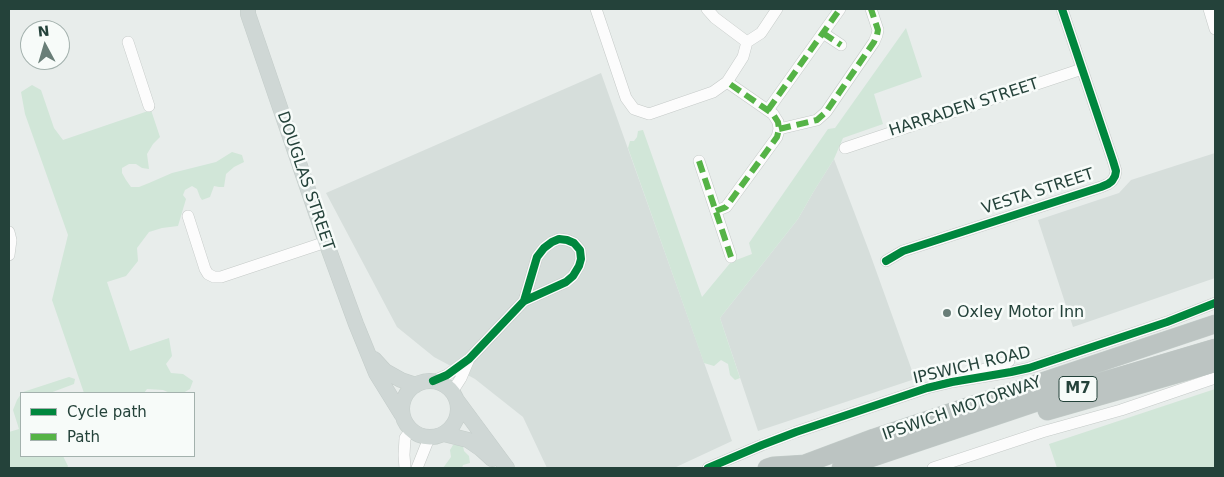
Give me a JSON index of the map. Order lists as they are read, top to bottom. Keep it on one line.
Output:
{"streets":{"highway":["M7","IPSWICH MOTORWAY"],"main road":["DOUGLAS STREET"],"street":["HARRADEN STREET","VESTA STREET","IPSWICH ROAD"]},"crossings":[["HARRADEN STREET","VESTA STREET"]],"places":["Oxley Motor Inn"],"legend":["Cycle path","Path"],"north":"top"}
